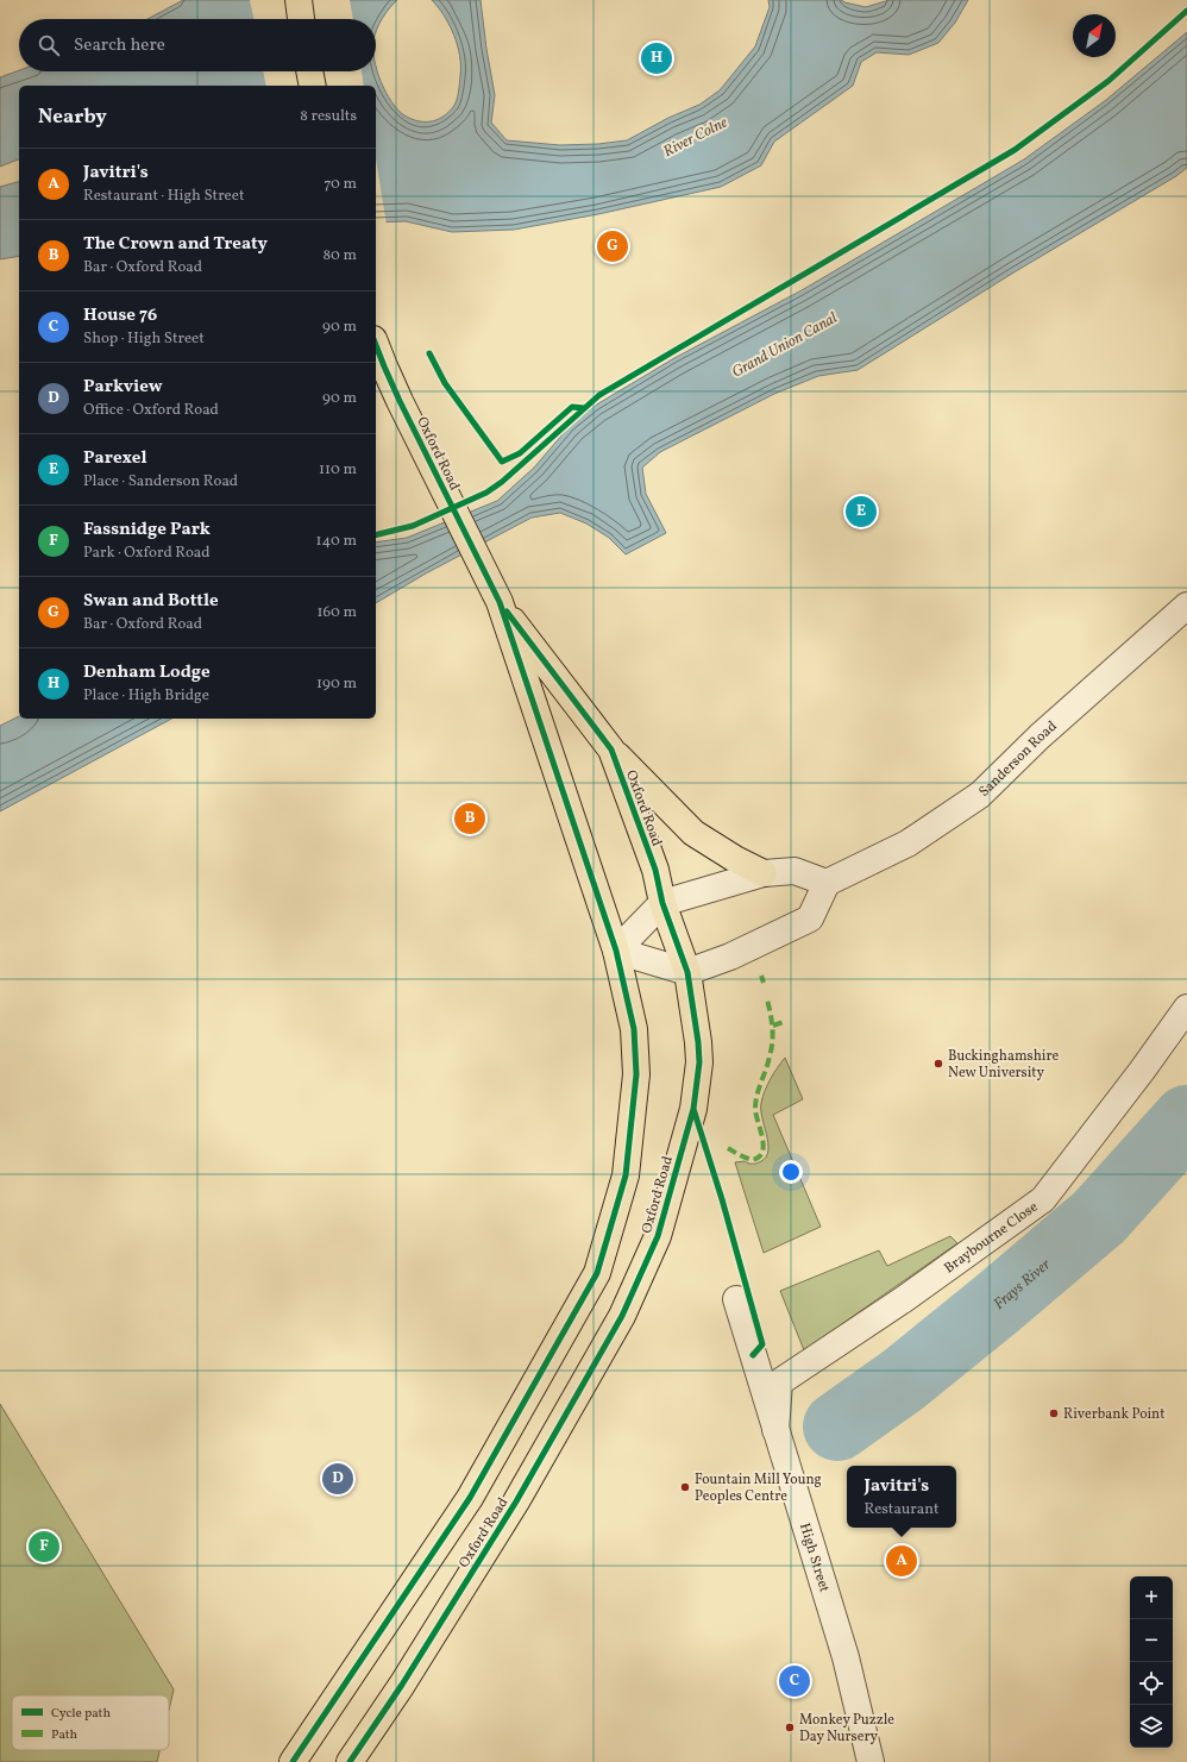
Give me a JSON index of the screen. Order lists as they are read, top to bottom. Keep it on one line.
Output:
{"streets":{"main road":["Oxford Road"],"street":["Sanderson Road","Braybourne Close","High Street"]},"crossings":[["Braybourne Close","High Street"]],"water":["River Colne","Grand Union Canal","Frays River"],"places":["Buckinghamshire New University","Riverbank Point","Fountain Mill Young Peoples Centre","Monkey Puzzle Day Nursery"],"legend":["Cycle path","Path"],"north":"top right","page":{"search":"Search here","pins":["H","G","E","B","D","F","A","C"],"heading":["Nearby","8 results"],"list":[{"mark":"A","name":"Javitri's","note":"Restaurant · High Street","value":"70 m"},{"mark":"B","name":"The Crown and Treaty","note":"Bar · Oxford Road","value":"80 m"},{"mark":"C","name":"House 76","note":"Shop · High Street","value":"90 m"},{"mark":"D","name":"Parkview","note":"Office · Oxford Road","value":"90 m"},{"mark":"E","name":"Parexel","note":"Place · Sanderson Road","value":"110 m"},{"mark":"F","name":"Fassnidge Park","note":"Park · Oxford Road","value":"140 m"},{"mark":"G","name":"Swan and Bottle","note":"Bar · Oxford Road","value":"160 m"},{"mark":"H","name":"Denham Lodge","note":"Place · High Bridge","value":"190 m"}],"popup":["Javitri's","Restaurant"],"map_buttons":["+","−"]}}
